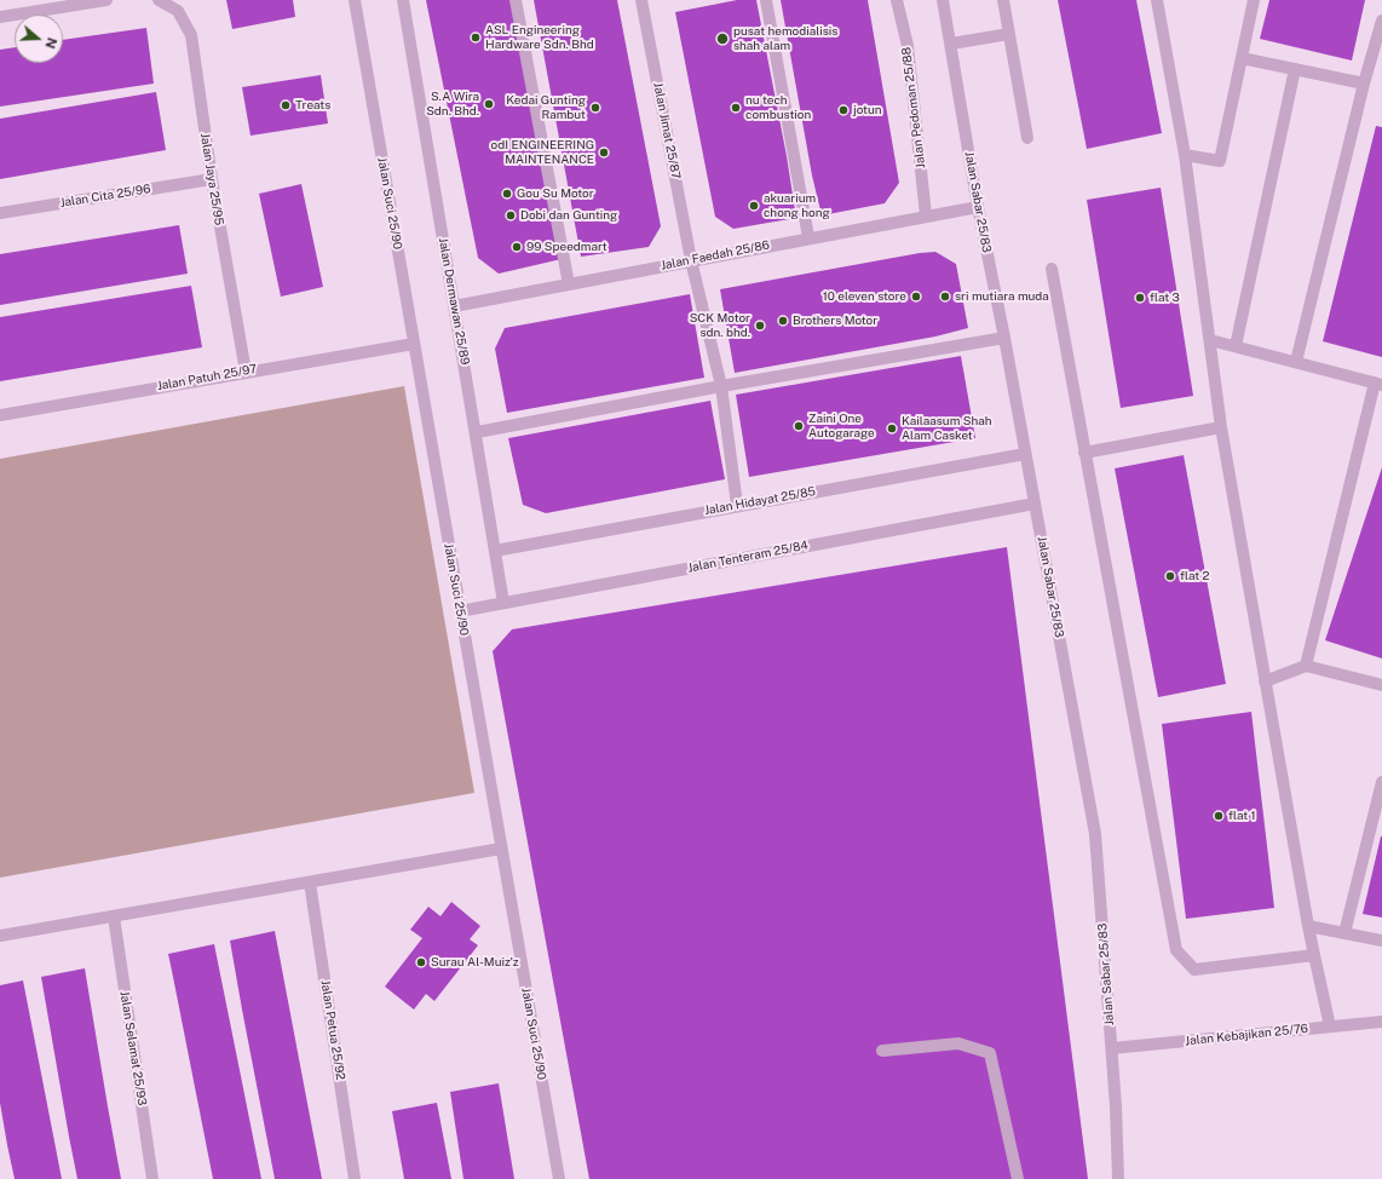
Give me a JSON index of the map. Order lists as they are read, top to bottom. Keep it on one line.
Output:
{"streets":{"street":["Jalan Pedoman 25/88","Jalan Jimat 25/87","Jalan Jaya 25/95","Jalan Cita 25/96","Jalan Sabar 25/83","Jalan Suci 25/90","Jalan Faedah 25/86","Jalan Dermawan 25/89","Jalan Patuh 25/97","Jalan Hidayat 25/85","Jalan Tenteram 25/84","Jalan Petua 25/92","Jalan Kebajikan 25/76","Jalan Selamat 25/93"]},"crossings":[["Jalan Pedoman 25/88","Jalan Faedah 25/86"],["Jalan Jimat 25/87","Jalan Faedah 25/86"],["Jalan Jimat 25/87","Jalan Hidayat 25/85"],["Jalan Jaya 25/95","Jalan Cita 25/96"],["Jalan Jaya 25/95","Jalan Patuh 25/97"],["Jalan Sabar 25/83","Jalan Faedah 25/86"],["Jalan Sabar 25/83","Jalan Hidayat 25/85"],["Jalan Sabar 25/83","Jalan Tenteram 25/84"],["Jalan Sabar 25/83","Jalan Kebajikan 25/76"],["Jalan Suci 25/90","Jalan Patuh 25/97"],["Jalan Suci 25/90","Jalan Tenteram 25/84"],["Jalan Faedah 25/86","Jalan Dermawan 25/89"],["Jalan Dermawan 25/89","Jalan Hidayat 25/85"],["Jalan Dermawan 25/89","Jalan Tenteram 25/84"]],"places":["ASL Engineering Hardware Sdn. Bhd","pusat hemodialisis shah alam","S.A Wira Sdn. Bhd.","Treats","Kedai Gunting Rambut","nu tech combustion","jotun","odI ENGINEERING MAINTENANCE","Gou Su Motor","akuarium chong hong","Dobi dan Gunting","99 Speedmart","10 eleven store","sri mutiara muda","flat 3","Brothers Motor","SCK Motor sdn. bhd.","Zaini One Autogarage","Kailaasum Shah Alam Casket","flat 2","flat 1","Surau Al-Muiz'z"],"north":"right"}
